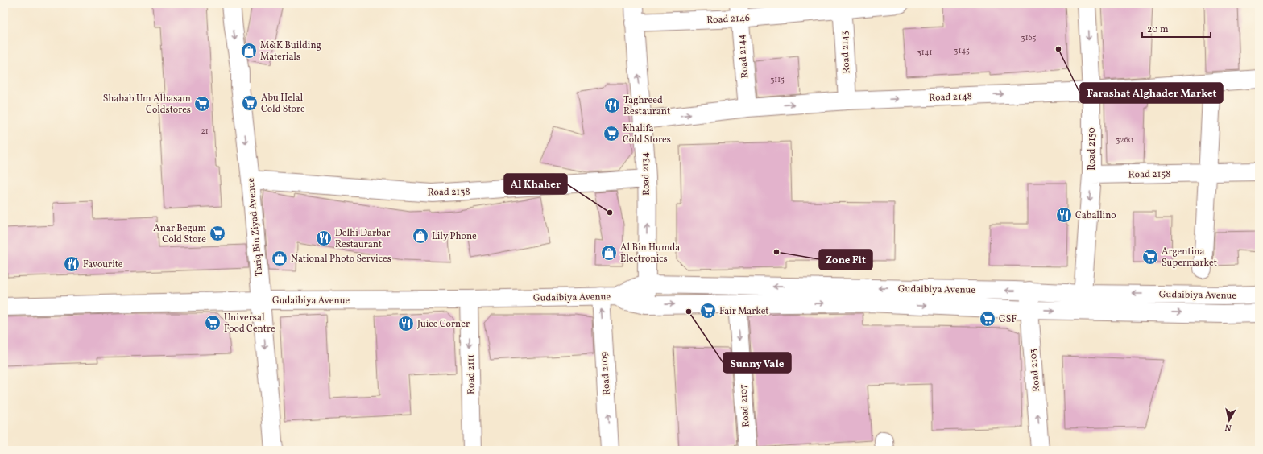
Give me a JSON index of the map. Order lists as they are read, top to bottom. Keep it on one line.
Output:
{"streets":{"street":["Road 2146","Road 2143","Road 2144","Road 2148","Road 2150","Road 2134","Road 2158","Road 2138","Tariq Bin Ziyad Avenue","Gudaibiya Avenue","Road 2103","Road 2109","Road 2111","Road 2107"]},"crossings":[["Road 2146","Road 2143"],["Road 2146","Road 2144"],["Road 2146","Road 2134"],["Road 2143","Road 2148"],["Road 2144","Road 2148"],["Road 2148","Road 2150"],["Road 2148","Road 2134"],["Road 2150","Road 2158"],["Road 2150","Gudaibiya Avenue"],["Road 2134","Road 2138"],["Road 2134","Gudaibiya Avenue"],["Road 2138","Tariq Bin Ziyad Avenue"],["Tariq Bin Ziyad Avenue","Gudaibiya Avenue"],["Gudaibiya Avenue","Road 2103"],["Gudaibiya Avenue","Road 2109"],["Gudaibiya Avenue","Road 2111"],["Gudaibiya Avenue","Road 2107"]],"one_way":["Road 2148","Road 2134","Tariq Bin Ziyad Avenue","Road 2103","Road 2109","Road 2111","Road 2107"],"places":{"other":["Farashat Alghader Market","Al Khaher","Zone Fit","Sunny Vale"],"shop":["M&K Building Materials","Lily Phone","Al Bin Humda Electronics","National Photo Services"],"supermarket":["Abu Helal Cold Store","Shabab Um Alhasam Coldstores","Khalifa Cold Stores","Anar Begum Cold Store","Argentina Supermarket","Fair Market","GSF","Universal Food Centre"],"restaurant":["Taghreed Restaurant","Caballino","Delhi Darbar Restaurant","Favourite","Juice Corner"]},"house_numbers":["3165","3145","3141","3115","21","3260"],"scale_bar":"20 m","north":"bottom"}
